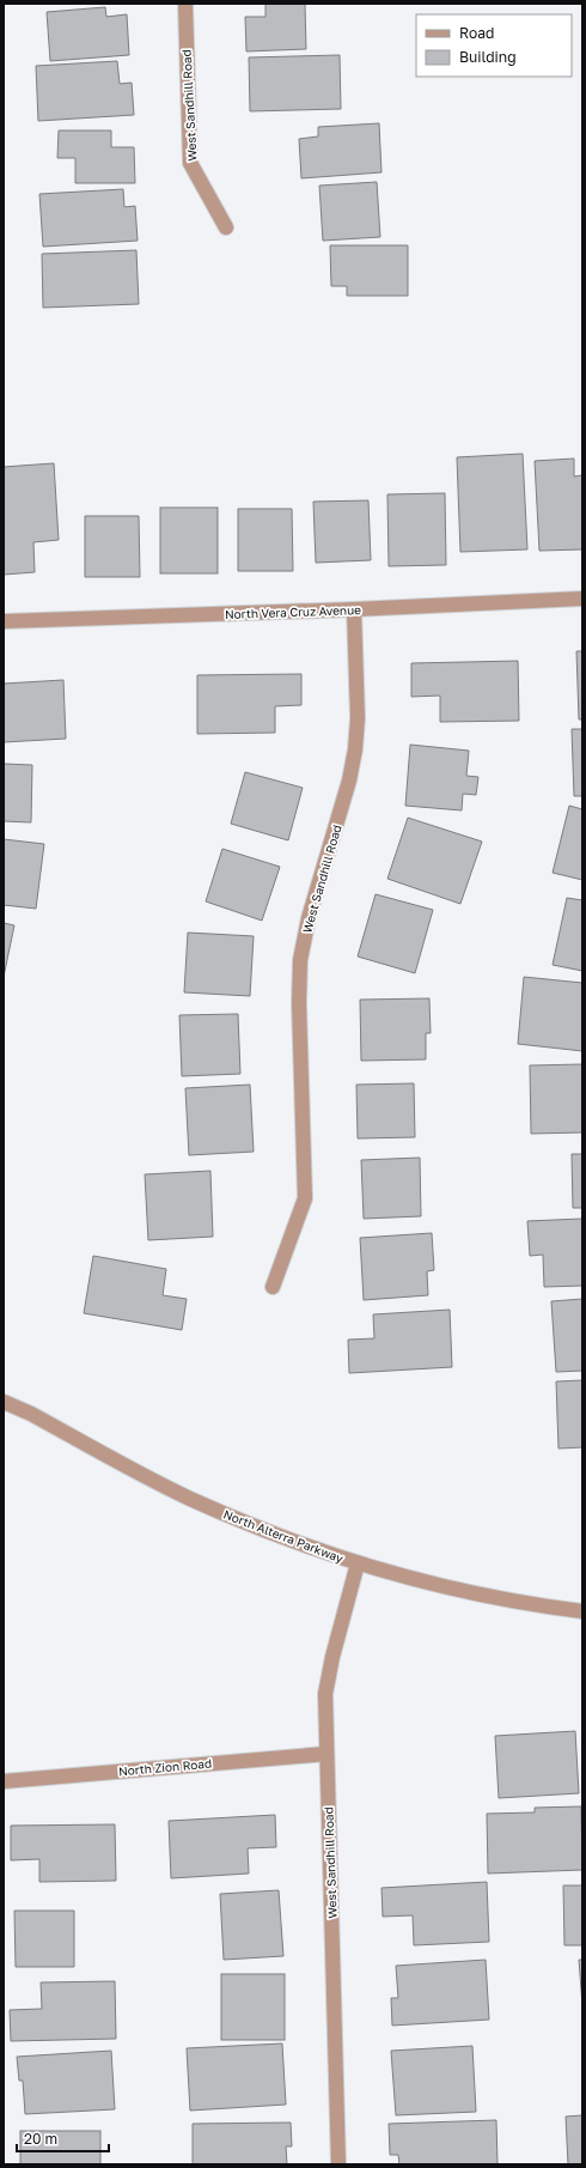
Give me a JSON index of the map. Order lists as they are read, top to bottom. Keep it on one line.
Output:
{"streets":{"street":["West Sandhill Road","North Vera Cruz Avenue","North Alterra Parkway","North Zion Road"]},"crossings":[["West Sandhill Road","North Vera Cruz Avenue"],["West Sandhill Road","North Alterra Parkway"],["West Sandhill Road","North Zion Road"]],"legend":["Road","Building"],"scale_bar":"20 m"}
